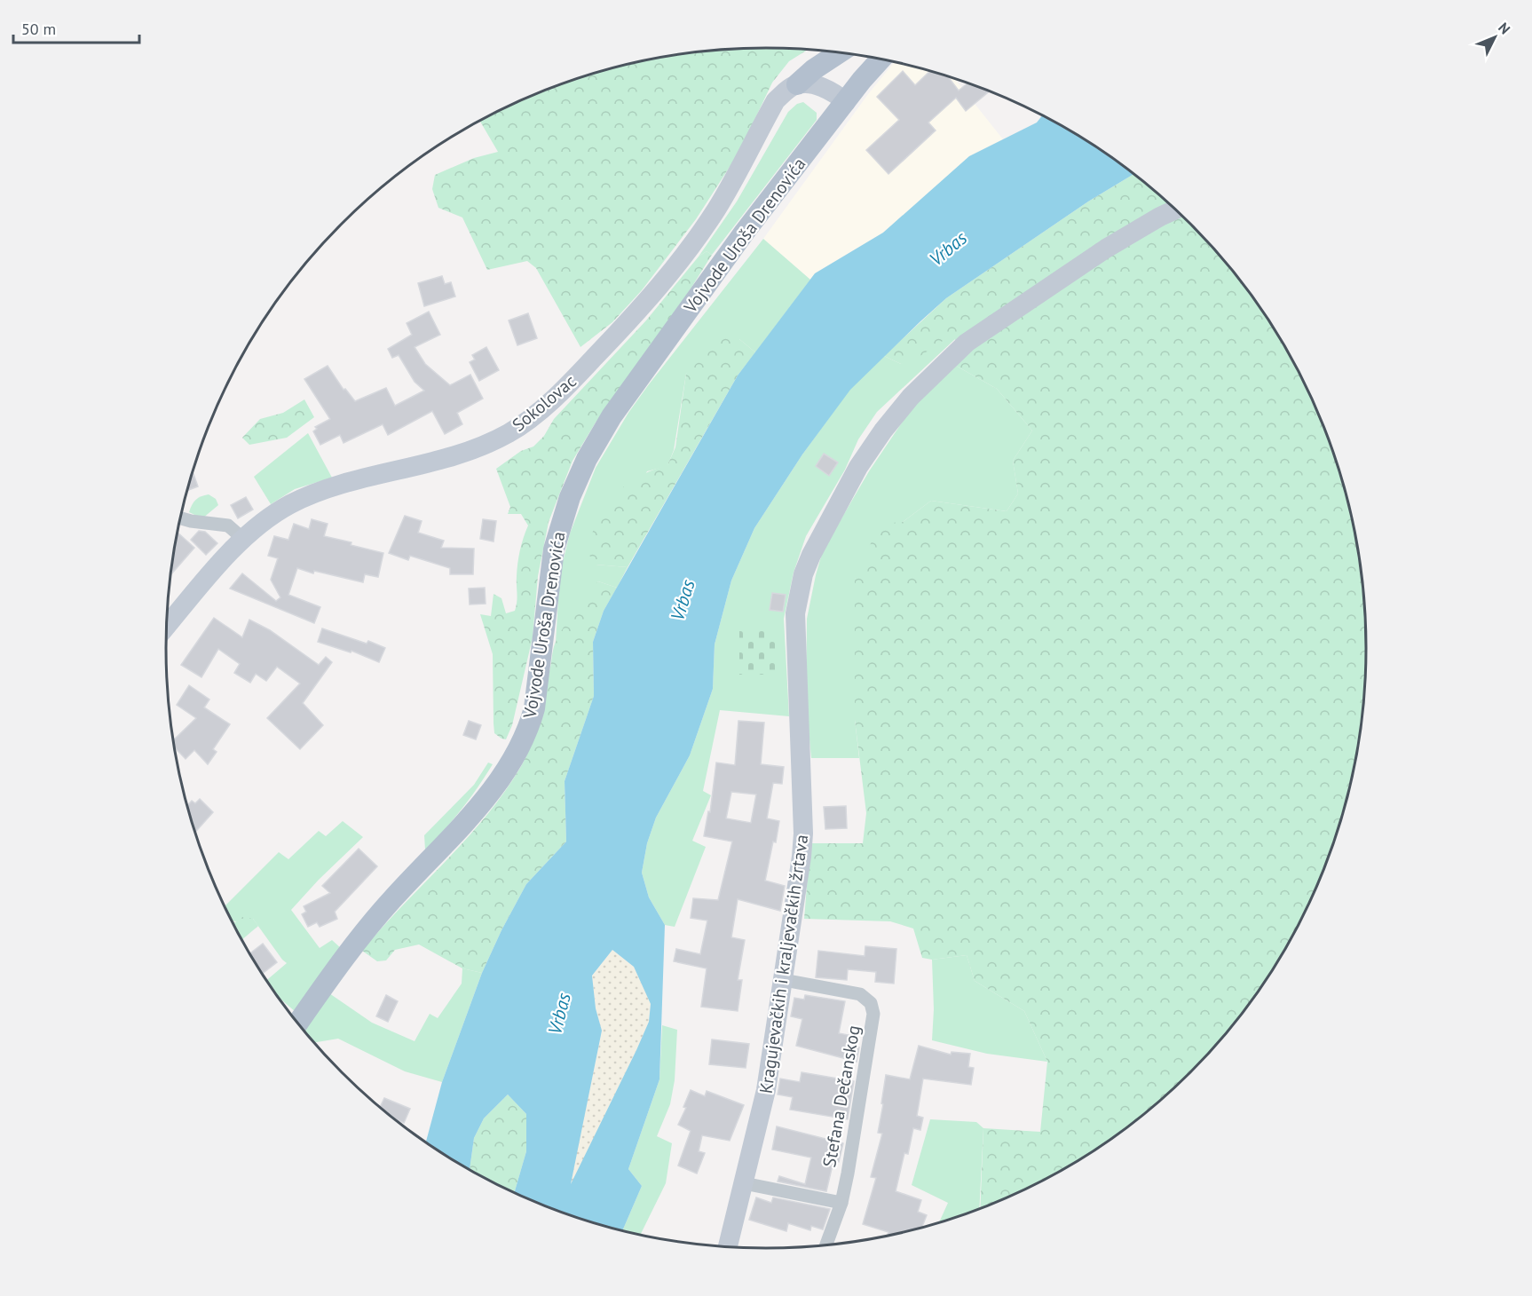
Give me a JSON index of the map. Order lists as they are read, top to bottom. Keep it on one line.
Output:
{"streets":{"main road":["Vojvode Uroša Drenovića"],"street":["Sokolovac","Kragujevačkih i kraljevačkih žrtava","Stefana Dečanskog"]},"crossings":[["Kragujevačkih i kraljevačkih žrtava","Stefana Dečanskog"]],"water":["Vrbas"],"scale_bar":"50 m","north":"top right"}
